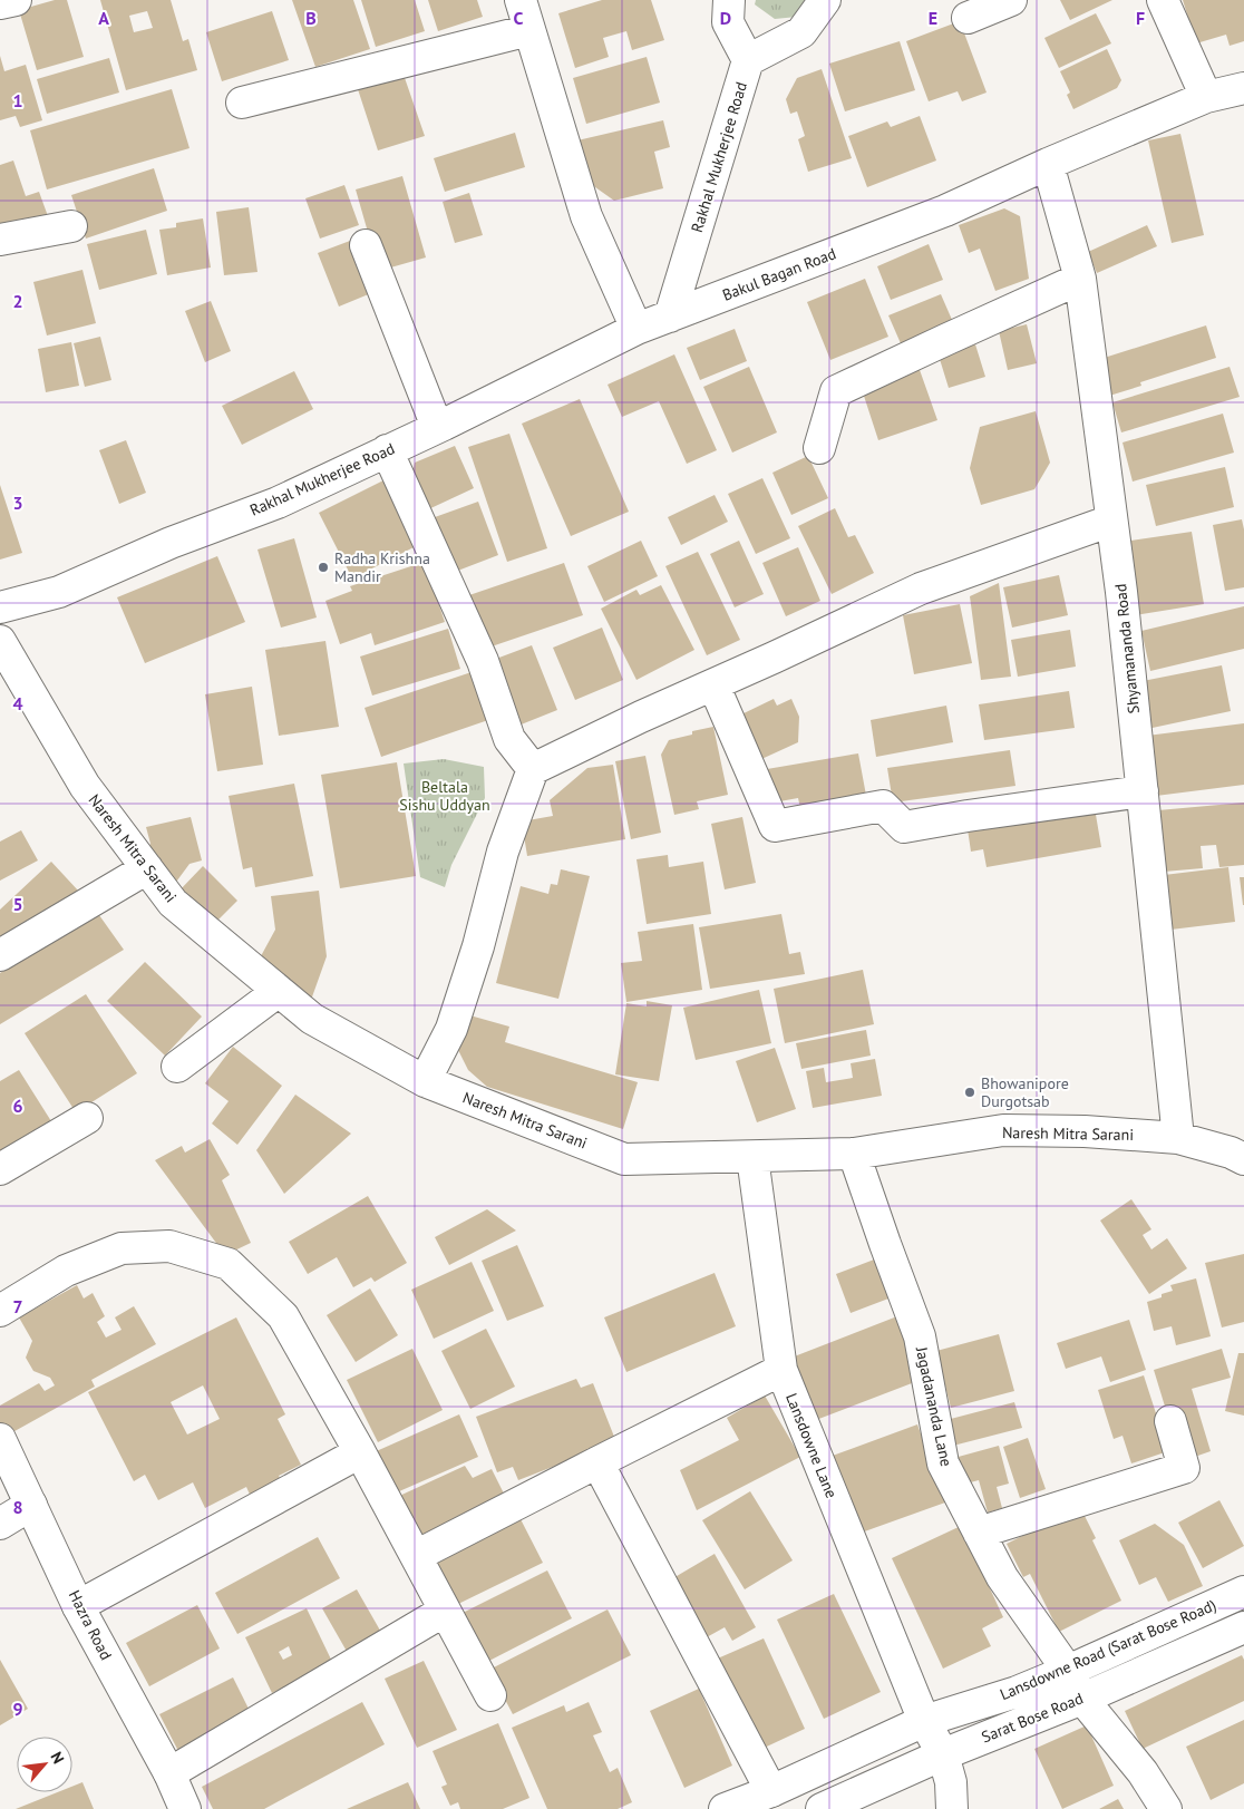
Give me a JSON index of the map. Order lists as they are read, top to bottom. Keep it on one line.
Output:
{"streets":{"street":["Rakhal Mukherjee Road","Bakul Bagan Road","Shyamananda Road","Naresh Mitra Sarani","Jagadananda Lane","Lansdowne Lane","Hazra Road","Lansdowne Road (Sarat Bose Road)","Sarat Bose Road"]},"crossings":[["Rakhal Mukherjee Road","Bakul Bagan Road"],["Bakul Bagan Road","Shyamananda Road"],["Shyamananda Road","Naresh Mitra Sarani"],["Naresh Mitra Sarani","Jagadananda Lane"],["Naresh Mitra Sarani","Lansdowne Lane"],["Jagadananda Lane","Lansdowne Road (Sarat Bose Road)"],["Jagadananda Lane","Sarat Bose Road"],["Lansdowne Lane","Lansdowne Road (Sarat Bose Road)"],["Lansdowne Lane","Sarat Bose Road"]],"parks":["Beltala Sishu Uddyan"],"places":["Radha Krishna Mandir","Bhowanipore Durgotsab"],"north":"top right","grid":{"columns":["A","B","C","D","E","F"],"rows":["1","2","3","4","5","6","7","8","9"]}}
